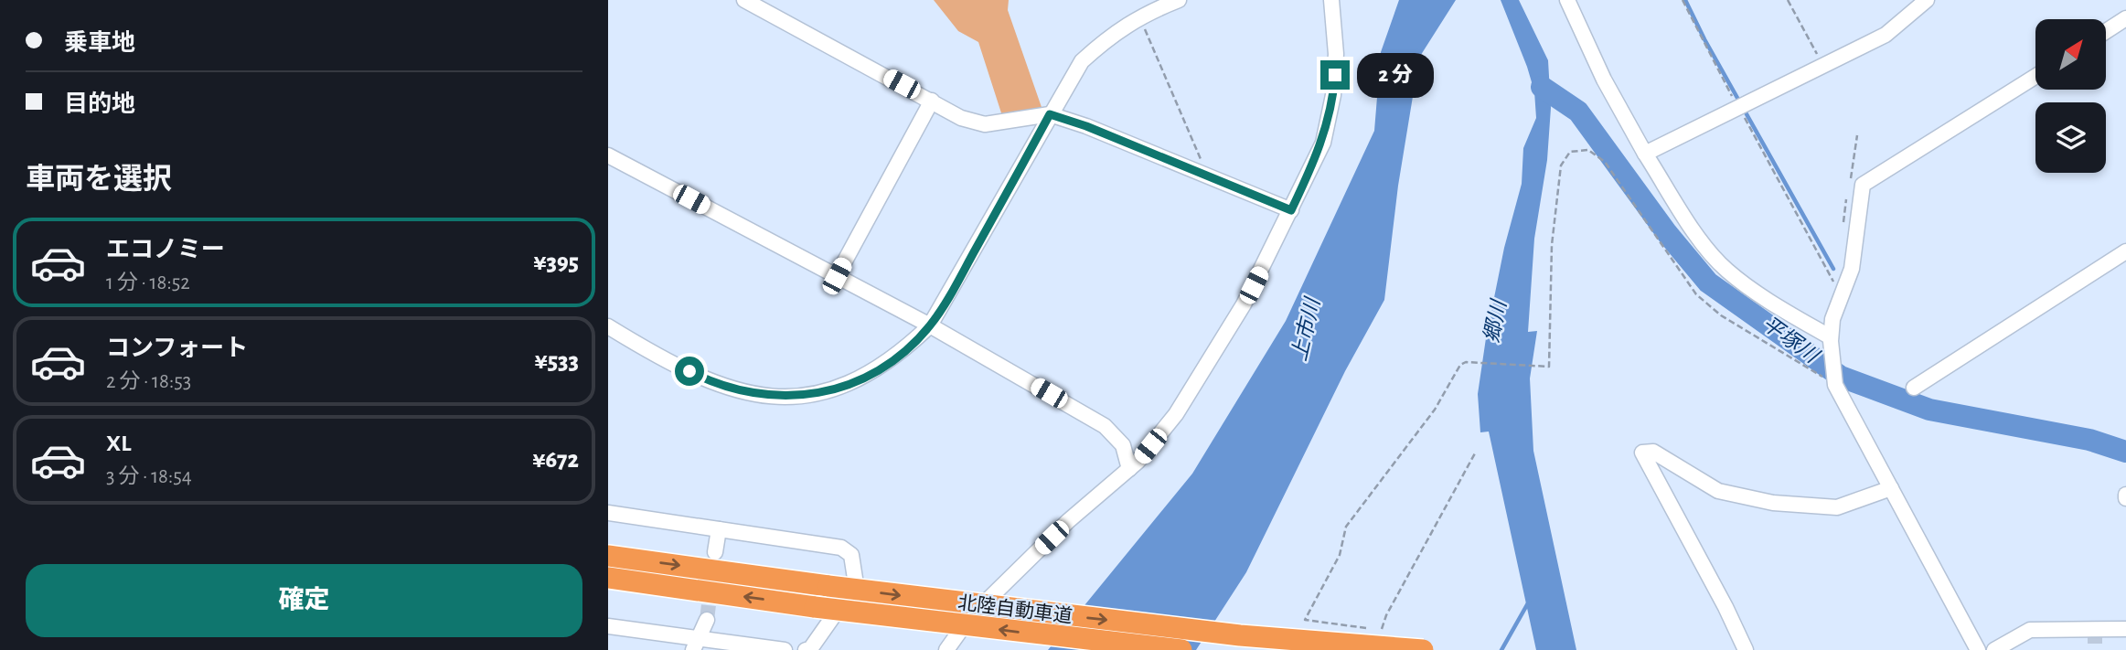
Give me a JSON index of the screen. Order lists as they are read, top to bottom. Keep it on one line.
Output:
{"streets":{"highway":["北陸自動車道"]},"water":["郷川","上市川","平塚川"],"north":"top right","page":{"banner":["乗車地","目的地"],"bubble":"2 分","heading":"車両を選択","list":[{"name":"エコノミー","note":"1 分 · 18:52","value":"¥395"},{"name":"コンフォート","note":"2 分 · 18:53","value":"¥533"},{"name":"XL","note":"3 分 · 18:54","value":"¥672"}],"buttons":"確定"}}
